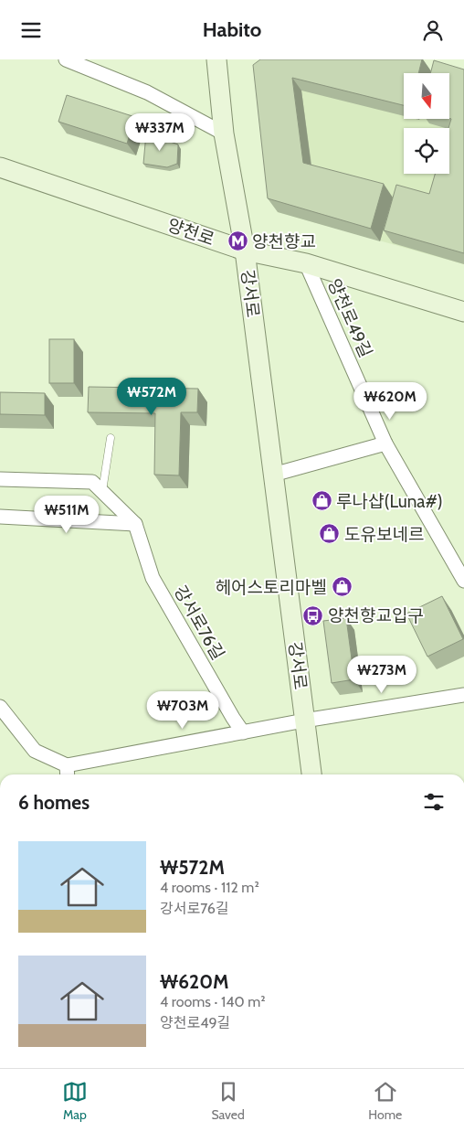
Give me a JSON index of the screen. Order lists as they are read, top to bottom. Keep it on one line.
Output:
{"streets":{"main road":["양천로","강서로"],"street":["양천로49길","강서로76길"]},"crossings":[["양천로","강서로"],["양천로","양천로49길"]],"places":{"metro station":["양천향교"],"shop":["루나샵(Luna#)","도유보네르","헤어스토리마벨"],"bus stop":["양천향교입구"]},"north":"bottom","page":{"header":"Habito","price":["₩337M","₩572M","₩620M","₩511M","₩273M","₩703M"],"heading":"6 homes","list":[{"name":"₩572M","note":"4 rooms · 112 m² · 강서로76길"},{"name":"₩620M","note":"4 rooms · 140 m² · 양천로49길"}],"tabs":["Map","Saved","Home"]}}
